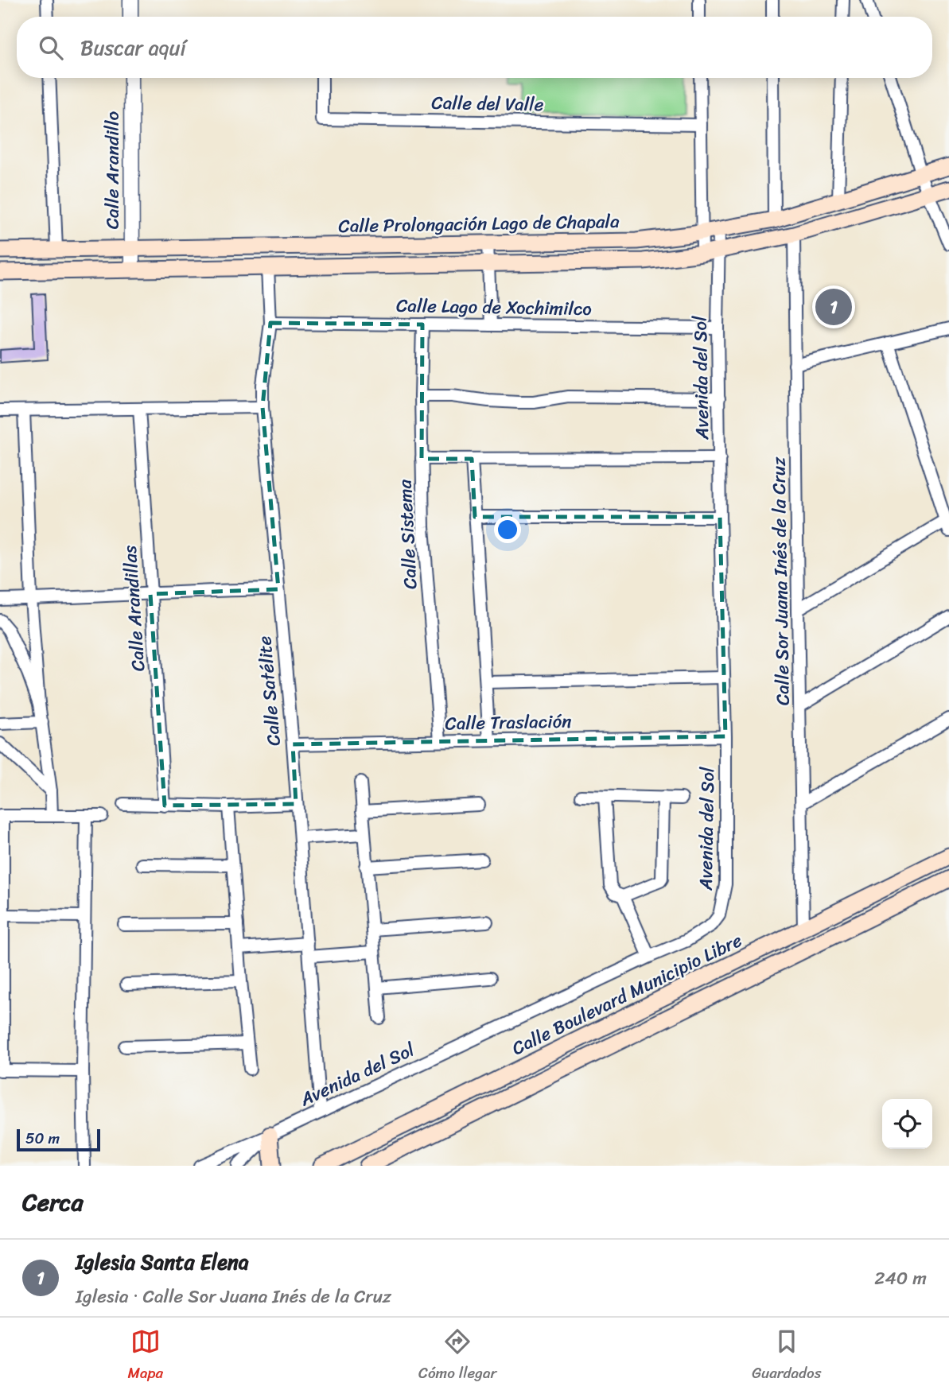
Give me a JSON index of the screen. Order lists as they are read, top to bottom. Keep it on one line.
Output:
{"streets":{"main road":["Calle Prolongación Lago de Chapala","Calle Boulevard Municipio Libre"],"street":["Calle del Valle","Calle Arandillo","Calle Lago de Xochimilco","Avenida del Sol","Calle Sistema","Calle Sor Juana Inés de la Cruz","Calle Arandillas","Calle Satélite","Calle Traslación"]},"crossings":[["Calle Arandillo","Calle Prolongación Lago de Chapala"],["Calle Prolongación Lago de Chapala","Avenida del Sol"],["Calle Lago de Xochimilco","Avenida del Sol"],["Calle Lago de Xochimilco","Calle Sistema"],["Calle Lago de Xochimilco","Calle Satélite"],["Avenida del Sol","Calle Satélite"],["Avenida del Sol","Calle Traslación"],["Calle Sistema","Calle Traslación"],["Calle Sor Juana Inés de la Cruz","Calle Boulevard Municipio Libre"],["Calle Satélite","Calle Traslación"]],"scale_bar":"50 m","page":{"search":"Buscar aquí","pins":"1","scale":"50 m","heading":"Cerca","list":[{"mark":"1","name":"Iglesia Santa Elena","note":"Iglesia · Calle Sor Juana Inés de la Cruz","value":"240 m"}],"nav":["Mapa","Cómo llegar","Guardados"]}}
